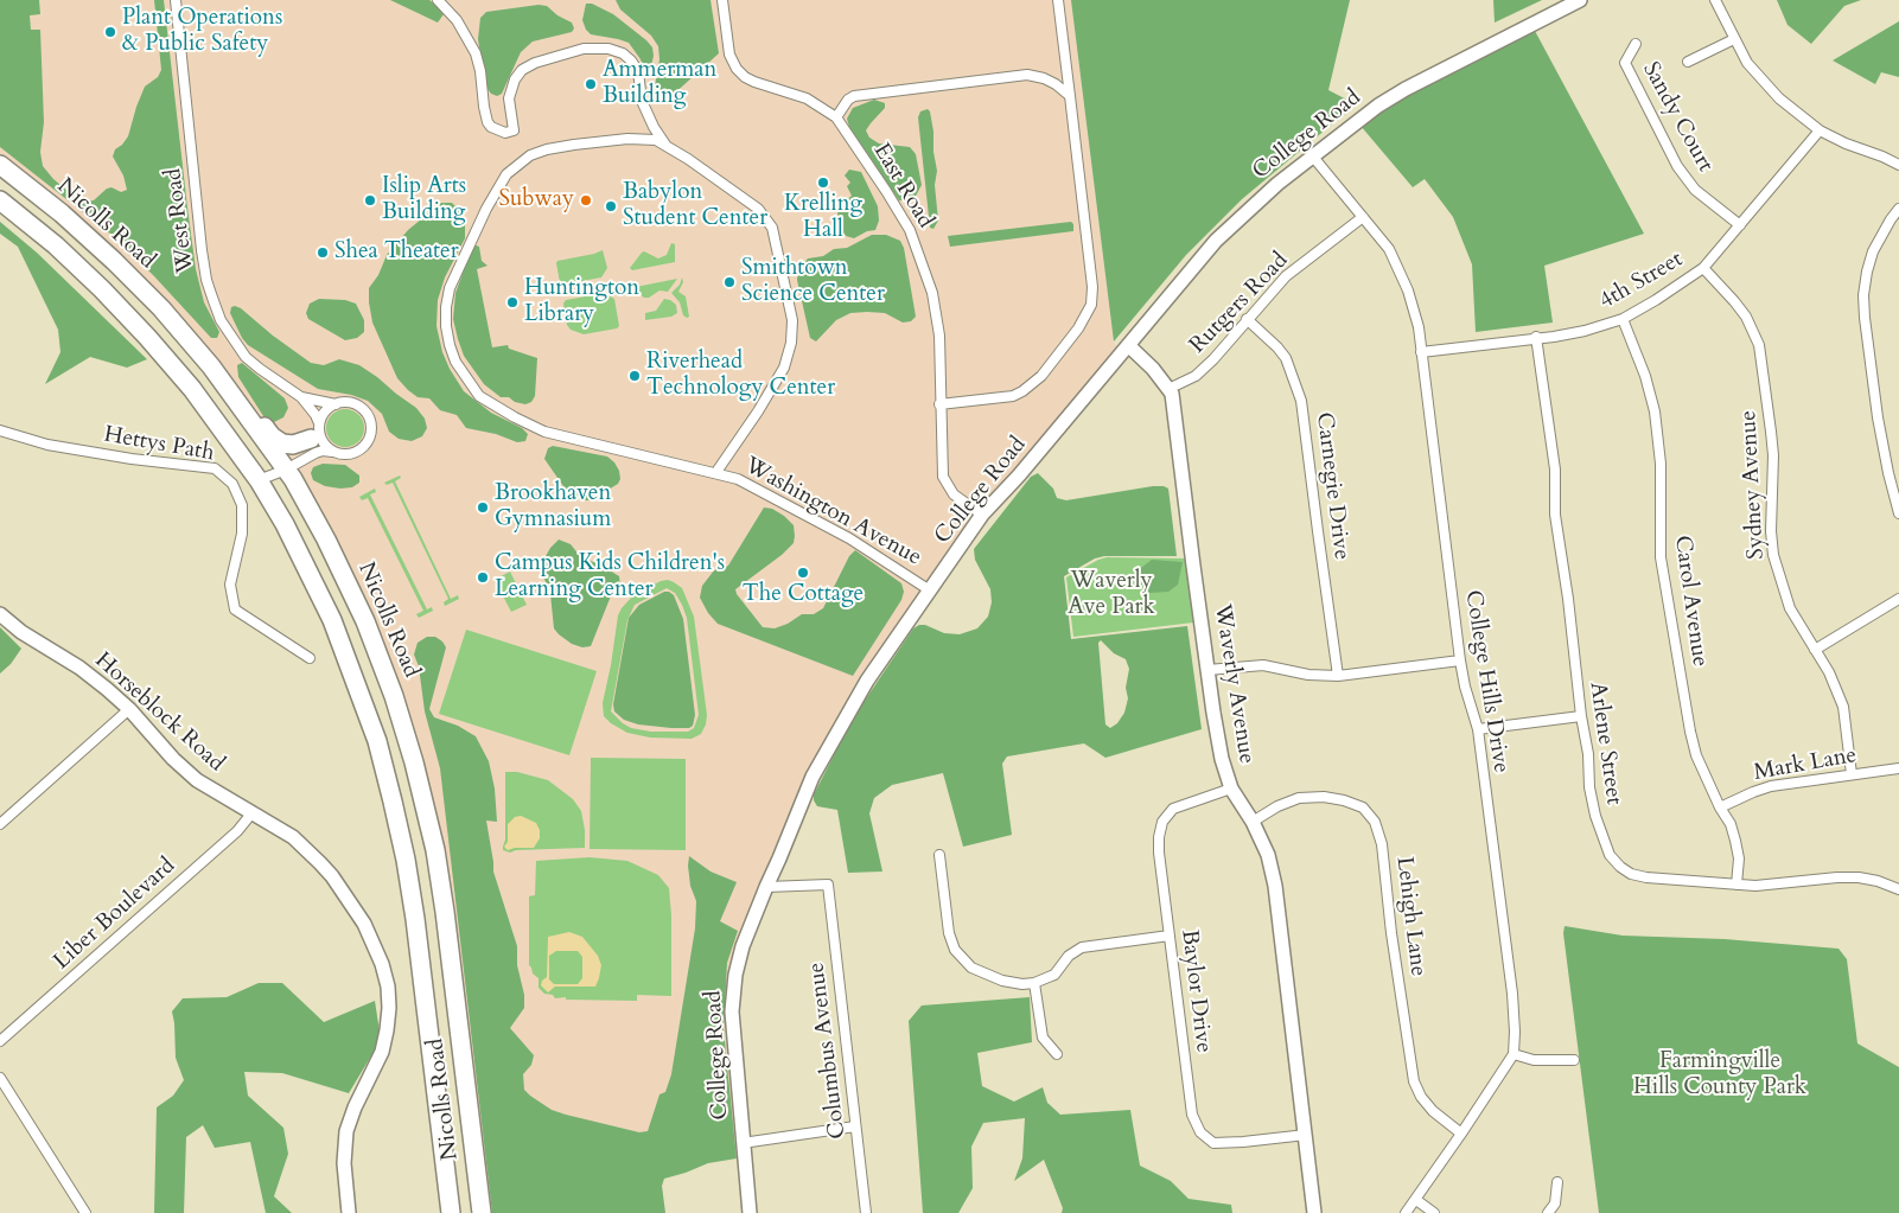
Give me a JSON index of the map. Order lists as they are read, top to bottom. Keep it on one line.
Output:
{"streets":{"highway":["Nicolls Road"],"street":["Sandy Court","College Road","East Road","West Road","4th Street","Rutgers Road","Hettys Path","Sydney Avenue","Carnegie Drive","Washington Avenue","Carol Avenue","College Hills Drive","Waverly Avenue","Horseblock Road","Arlene Street","Mark Lane","Liber Boulevard","Lehigh Lane","Baylor Drive","Columbus Avenue"]},"crossings":[["Sandy Court","4th Street"],["College Road","East Road"],["College Road","Washington Avenue"],["College Road","College Hills Drive"],["College Road","Waverly Avenue"],["College Road","Columbus Avenue"],["4th Street","Sydney Avenue"],["4th Street","Carol Avenue"],["4th Street","College Hills Drive"],["4th Street","Arlene Street"],["Rutgers Road","Carnegie Drive"],["Rutgers Road","College Hills Drive"],["Rutgers Road","Waverly Avenue"],["Sydney Avenue","Mark Lane"],["Carol Avenue","Arlene Street"],["Carol Avenue","Mark Lane"],["Waverly Avenue","Lehigh Lane"],["Waverly Avenue","Baylor Drive"],["Horseblock Road","Liber Boulevard"]],"parks":["Waverly Ave Park","Farmingville Hills County Park"],"places":["Plant Operations & Public Safety","Ammerman Building","Krelling Hall","Islip Arts Building","Subway","Babylon Student Center","Shea Theater","Smithtown Science Center","Huntington Library","Riverhead Technology Center","Brookhaven Gymnasium","The Cottage","Campus Kids Children's Learning Center"]}
